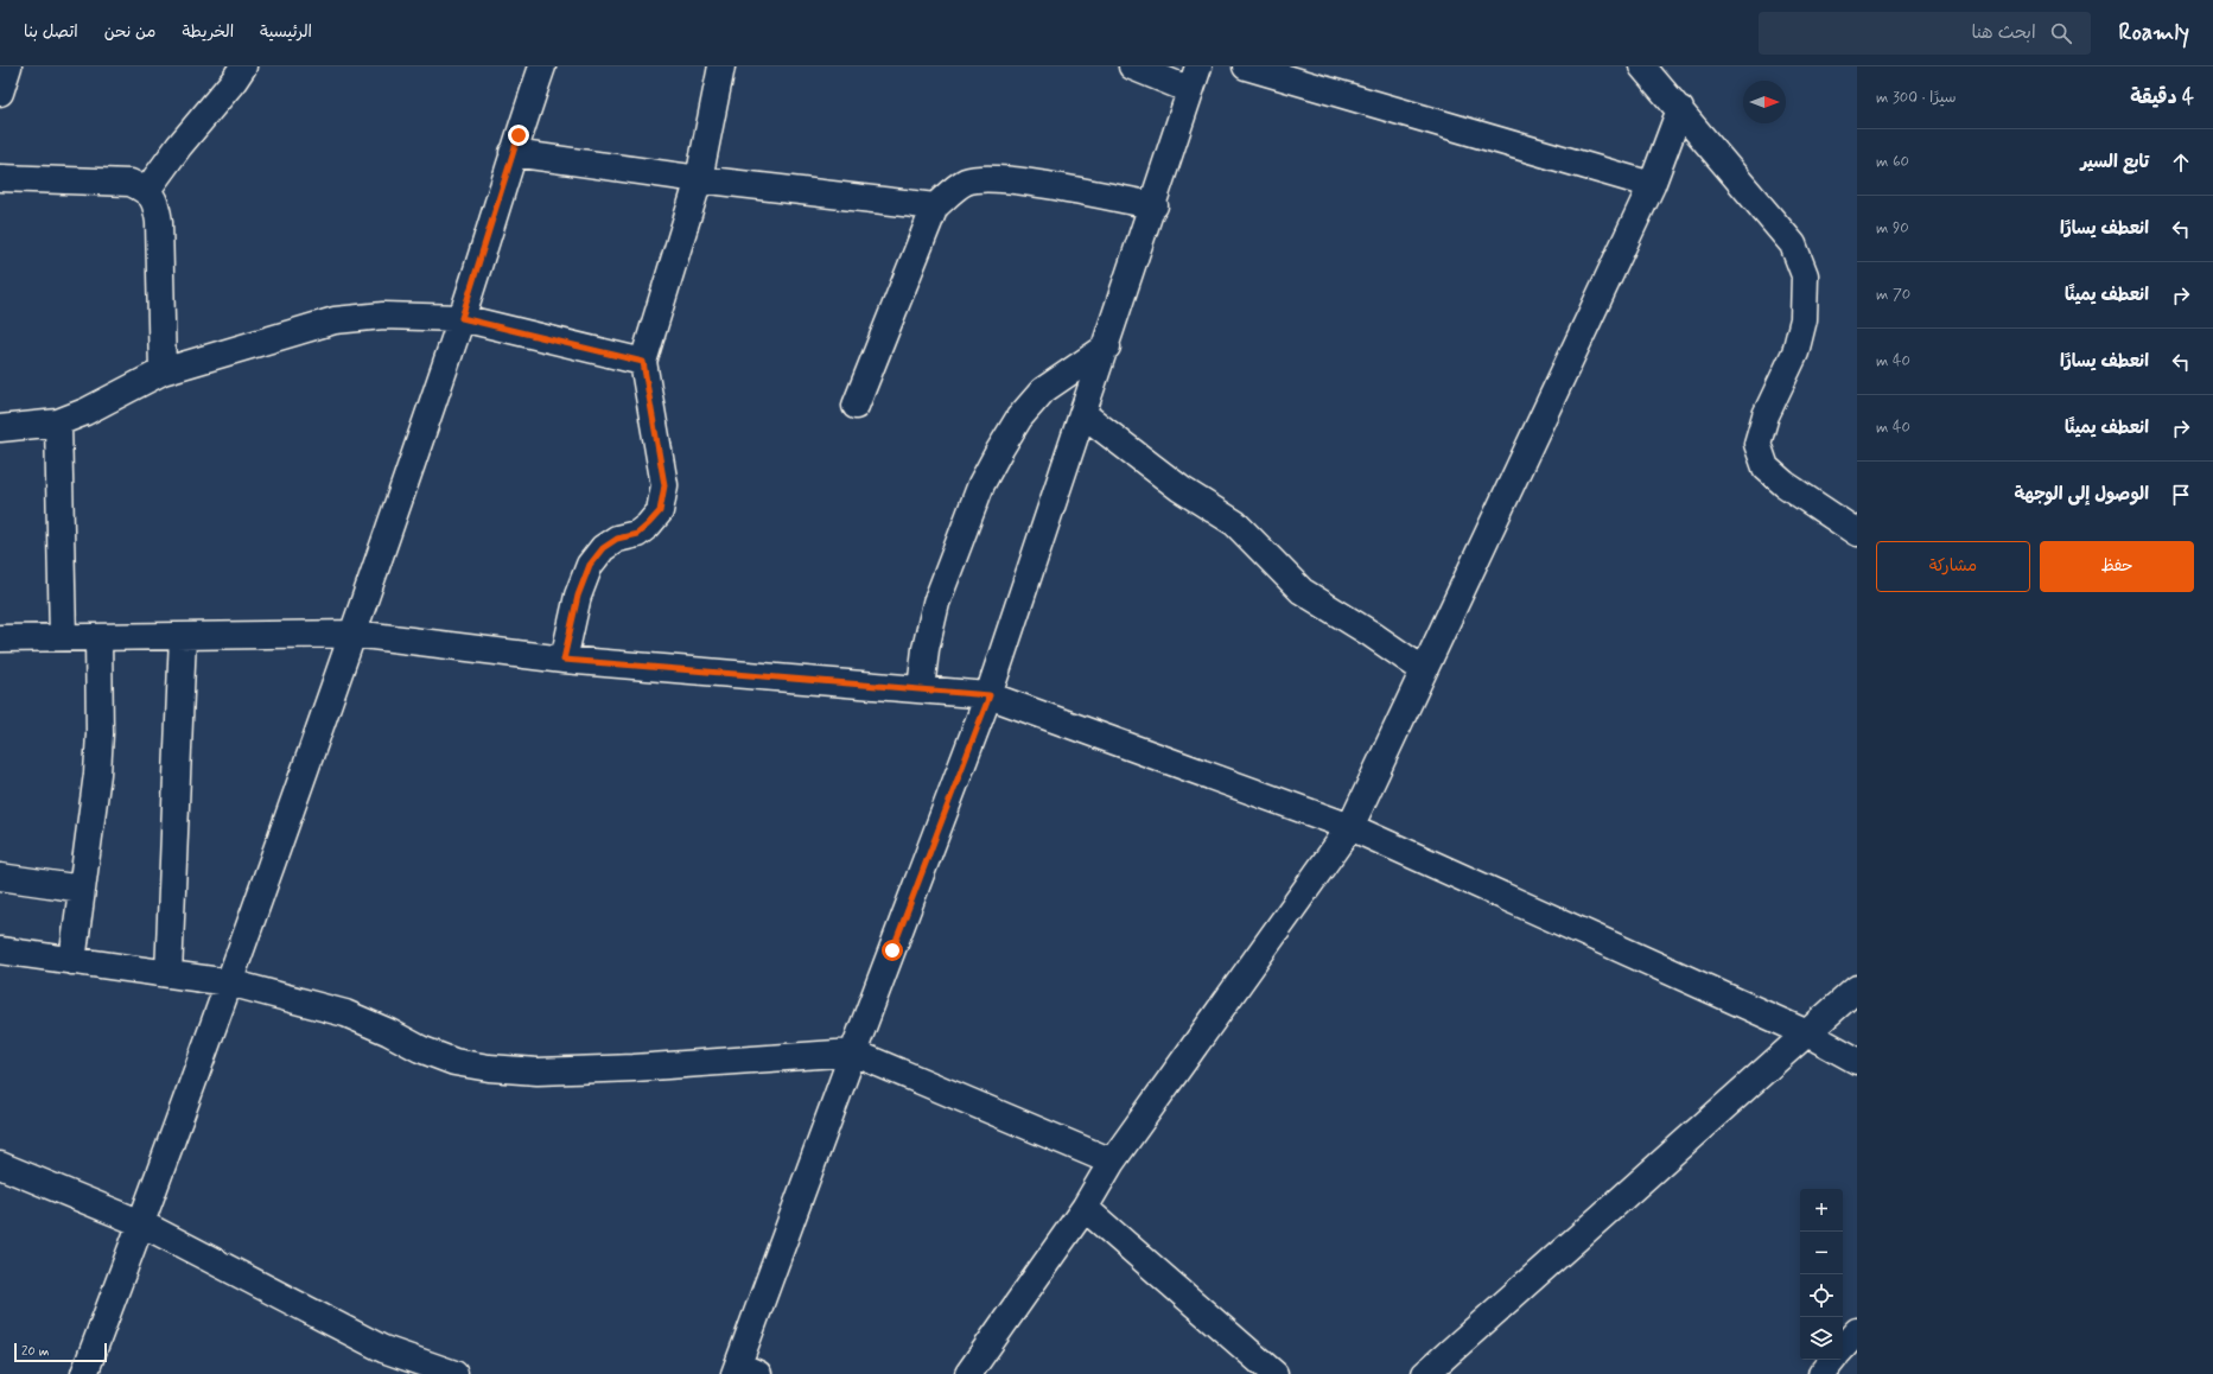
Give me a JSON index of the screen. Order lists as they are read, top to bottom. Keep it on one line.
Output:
{"scale_bar":"20 m","north":"right","page":{"header":"Roamly","search":"ابحث هنا","nav":["الرئيسية","الخريطة","من نحن","اتصل بنا"],"heading":["4 دقيقة","سيرًا · 300 m"],"list":[["تابع السير","60 m"],["انعطف يسارًا","90 m"],["انعطف يمينًا","70 m"],["انعطف يسارًا","40 m"],["انعطف يمينًا","40 m"],"الوصول إلى الوجهة"],"buttons":["حفظ","مشاركة"],"map_buttons":["+","−"],"scale":"20 m"}}
